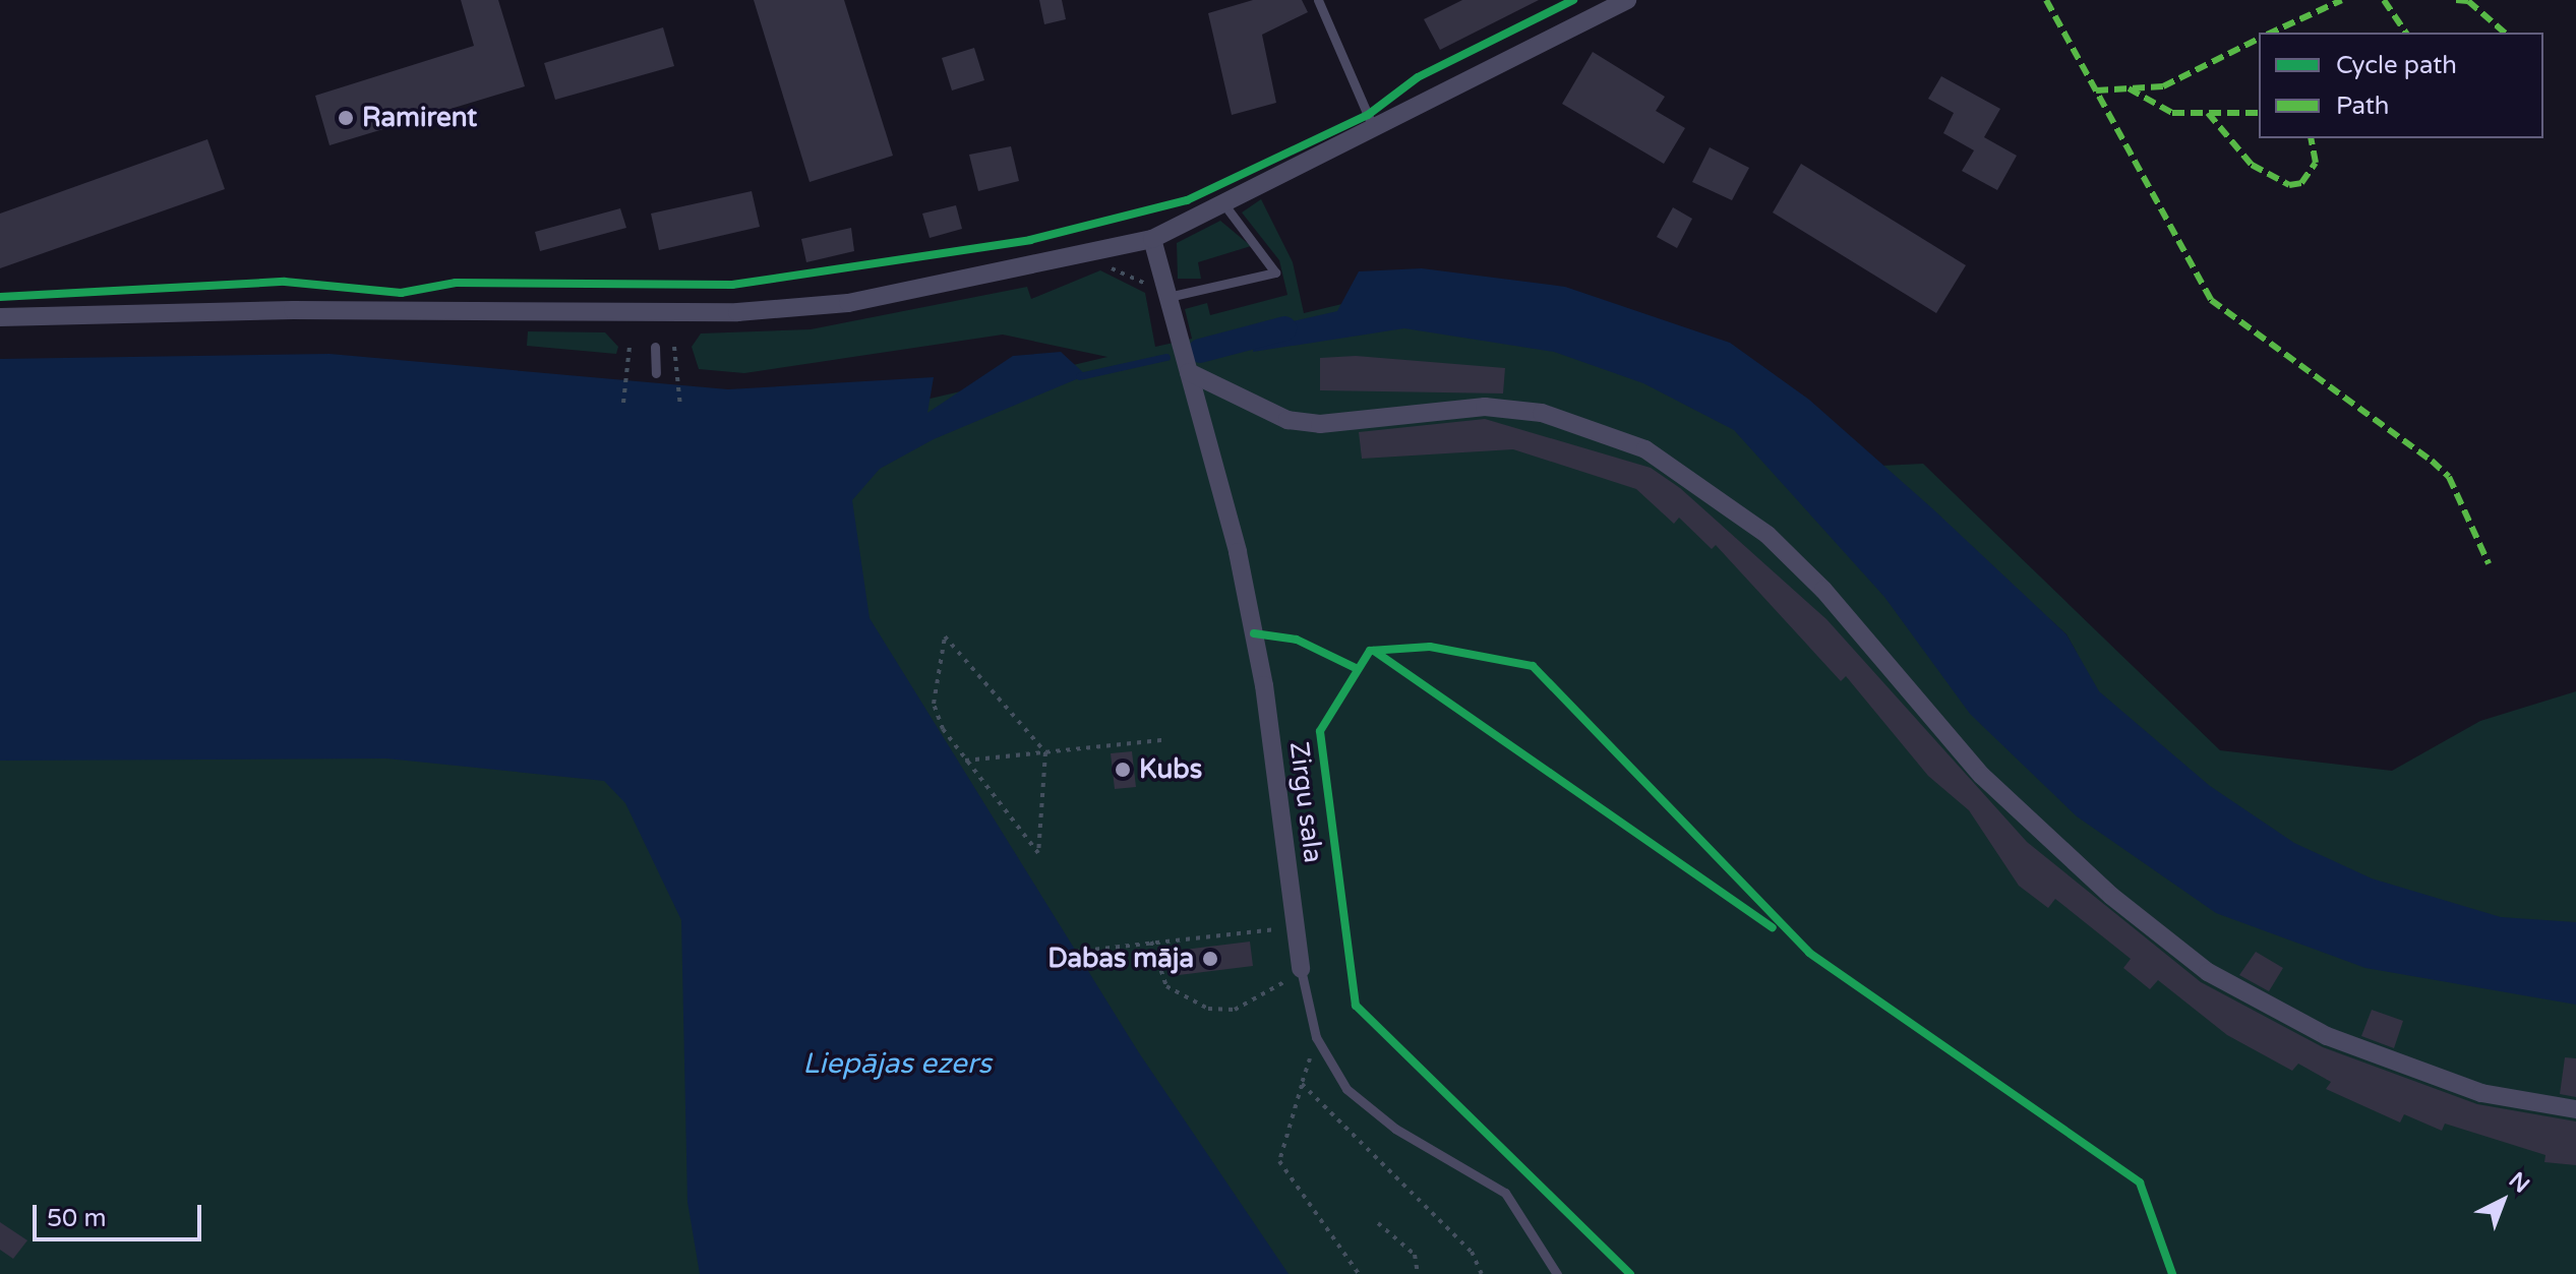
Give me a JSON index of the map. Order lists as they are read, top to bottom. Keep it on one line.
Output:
{"streets":{"street":["Zirgu sala"]},"water":["Liepājas ezers"],"places":["Ramirent","Kubs","Dabas māja"],"legend":["Cycle path","Path"],"scale_bar":"50 m","north":"top right"}
